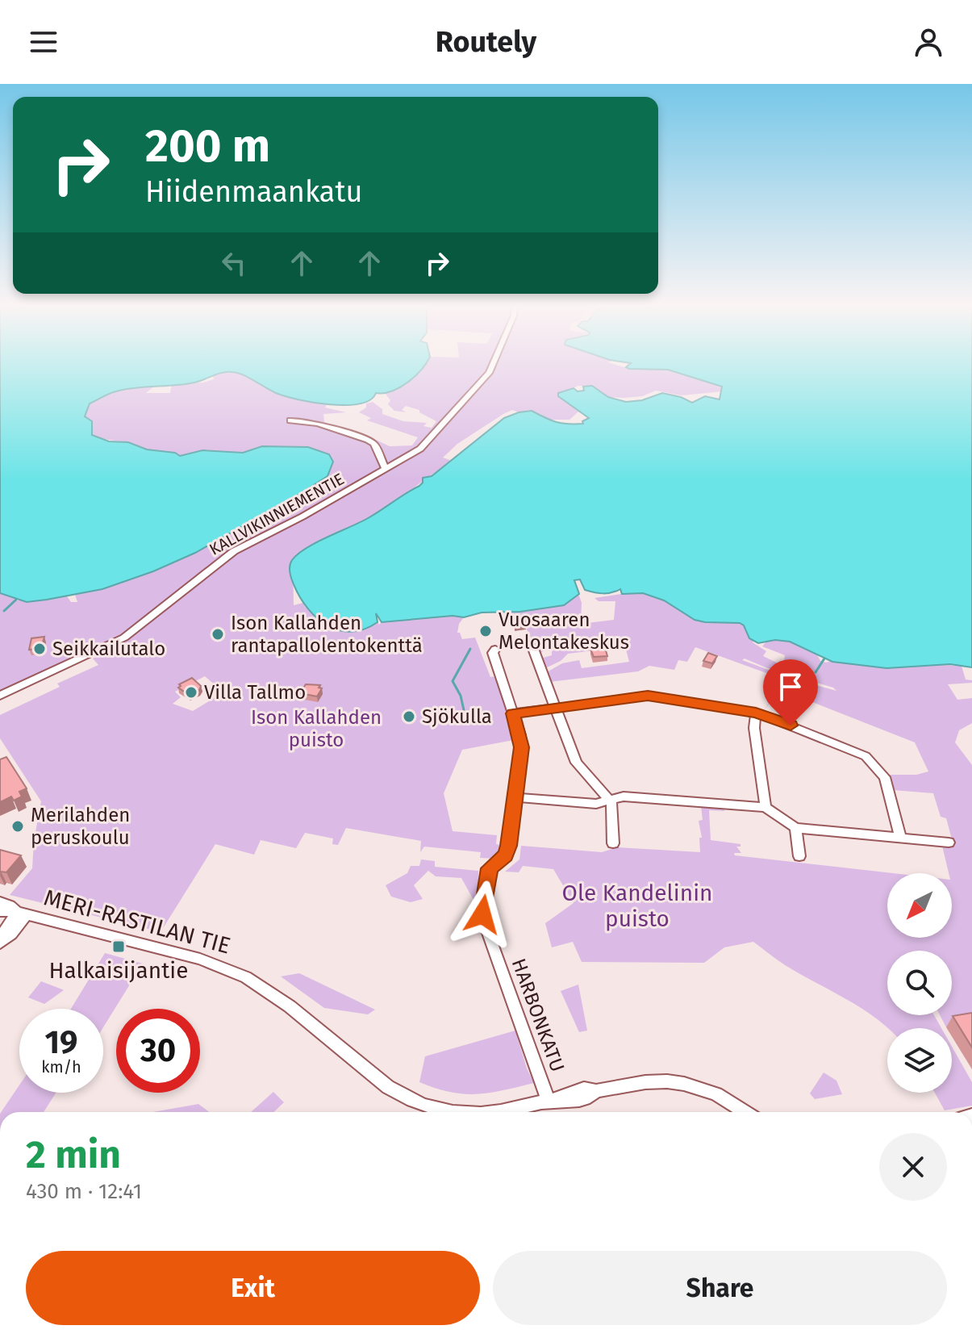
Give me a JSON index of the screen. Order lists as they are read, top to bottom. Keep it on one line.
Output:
{"streets":{"street":["KALLVIKINNIEMENTIE","MERI-RASTILAN TIE","HARBONKATU"]},"crossings":[["MERI-RASTILAN TIE","HARBONKATU"]],"parks":["Ison Kallahden puisto","Ole Kandelinin puisto"],"places":{"other":["Vuosaaren Melontakeskus","Ison Kallahden rantapallolentokenttä","Seikkailutalo","Villa Tallmo","Sjökulla","Merilahden peruskoulu"],"transit":["Halkaisijantie"]},"north":"bottom left","page":{"header":"Routely","turn":["200 m","Hiidenmaankatu"],"speed":"19 km/h","limit":"30","heading":["2 min","430 m · 12:41"],"buttons":["Exit","Share"]}}
